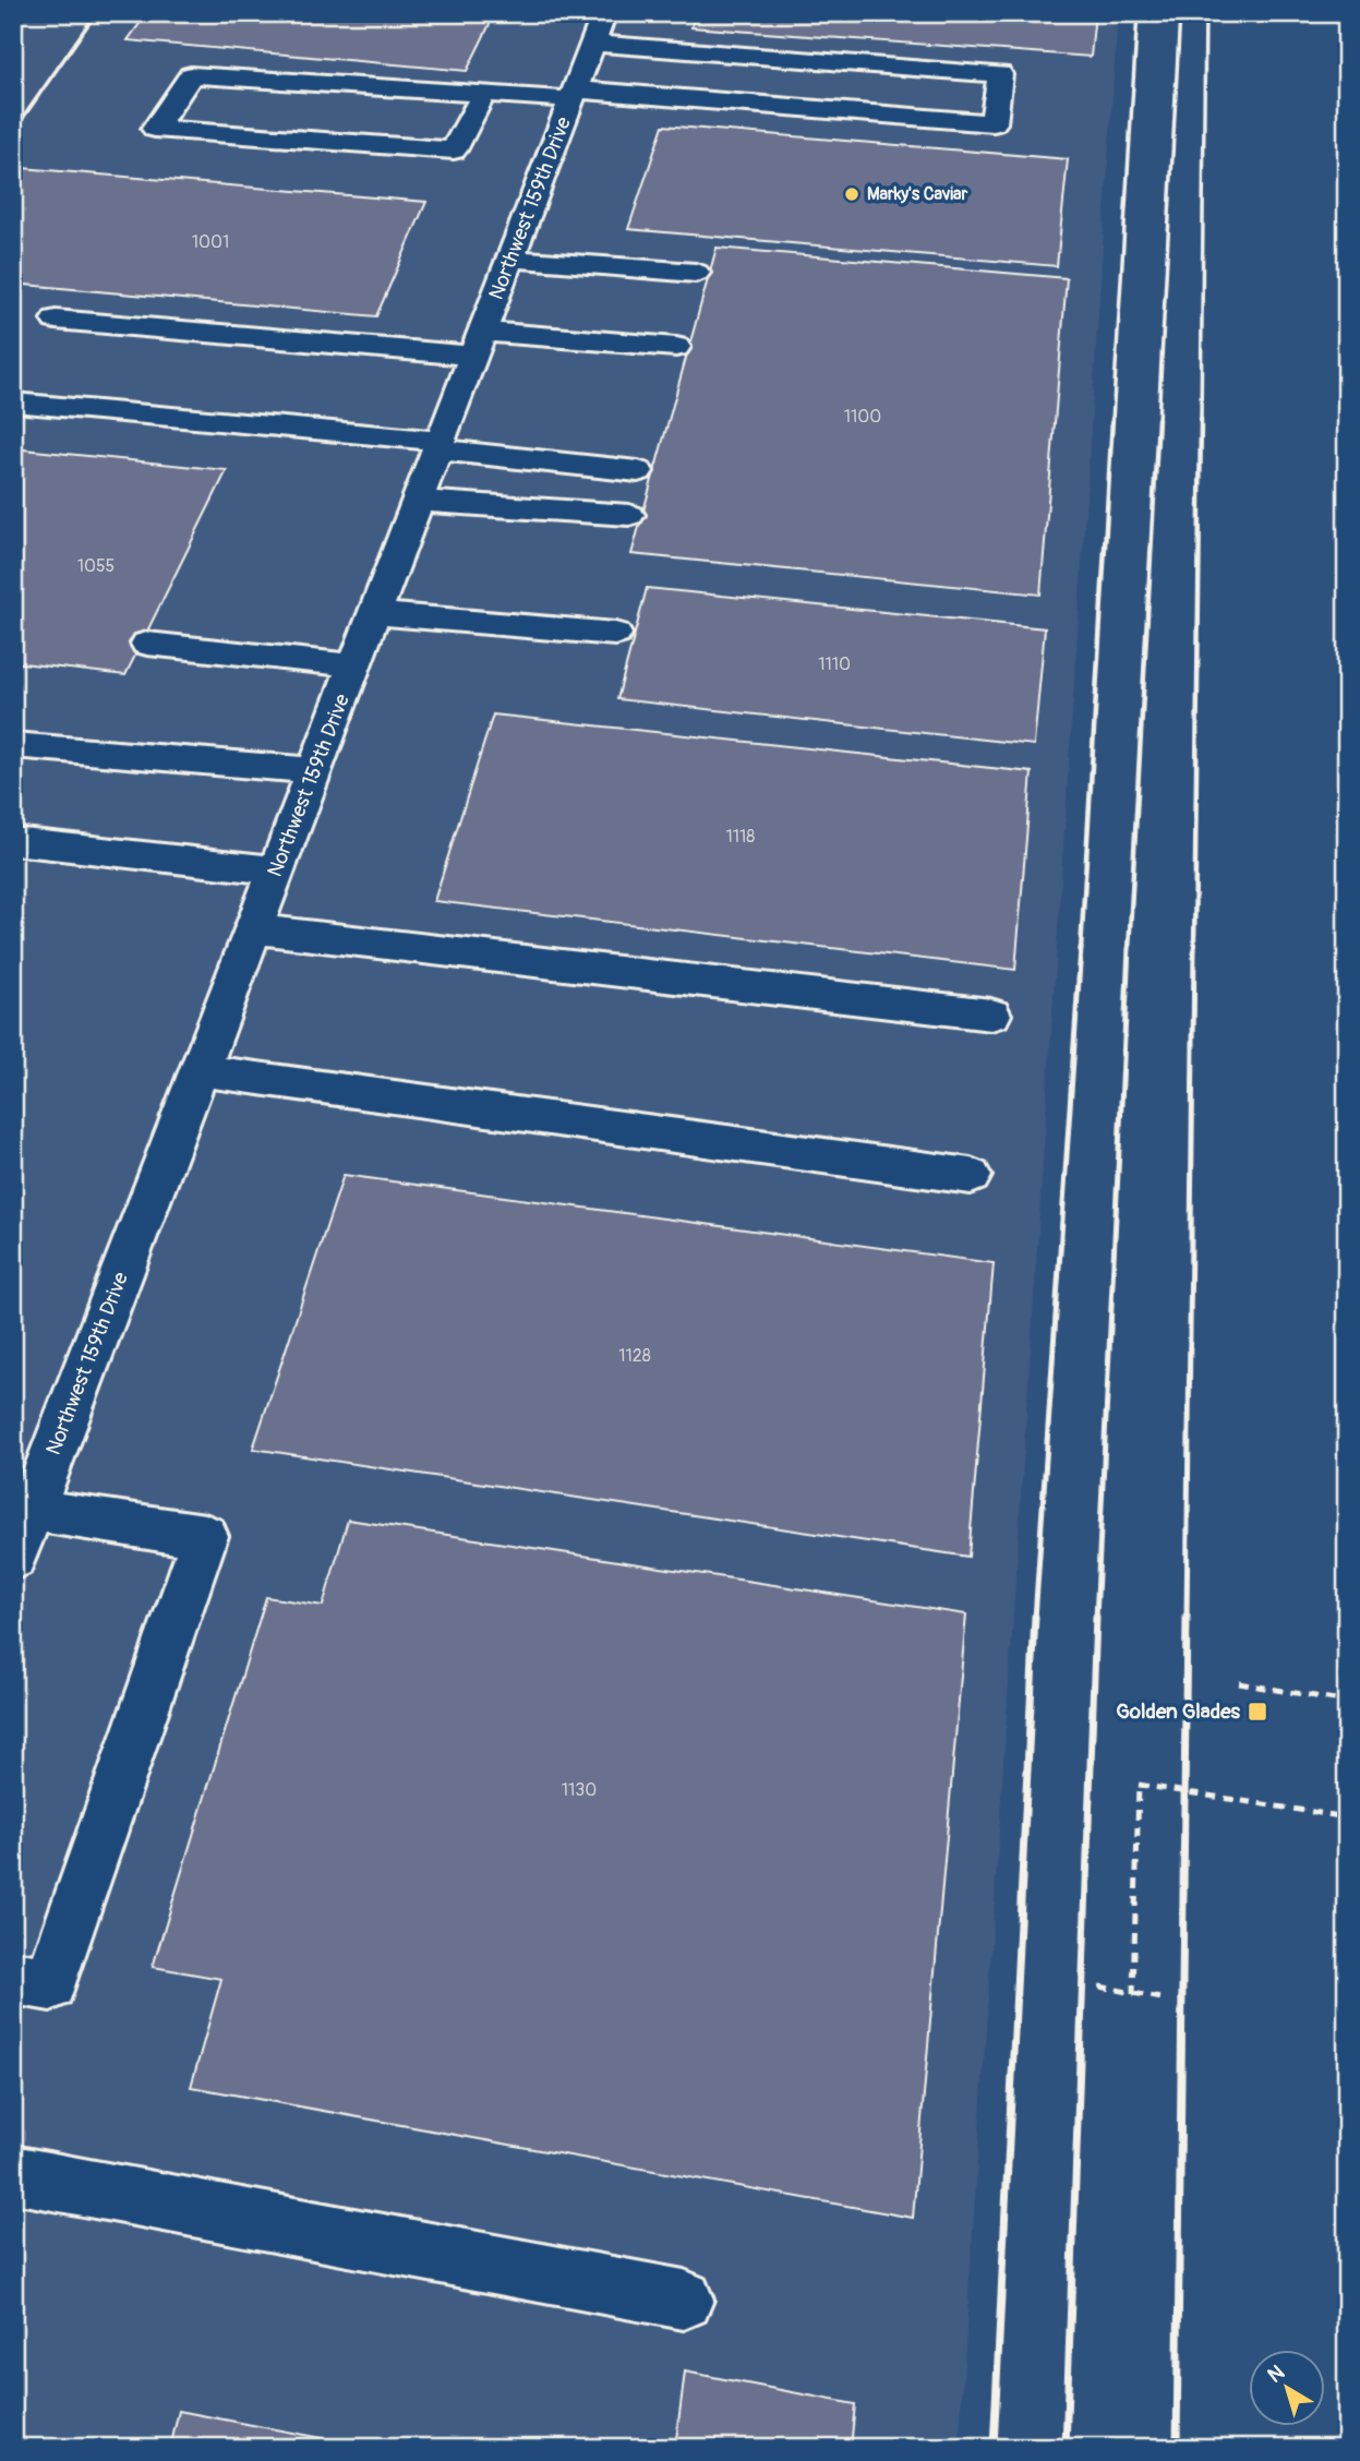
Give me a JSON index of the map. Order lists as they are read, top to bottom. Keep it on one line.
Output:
{"streets":{"street":["Northwest 159th Drive"]},"places":{"other":["Marky's Caviar"],"transit":["Golden Glades"]},"house_numbers":["1001","1100","1055","1110","1118","1128","1130"],"north":"top left"}
